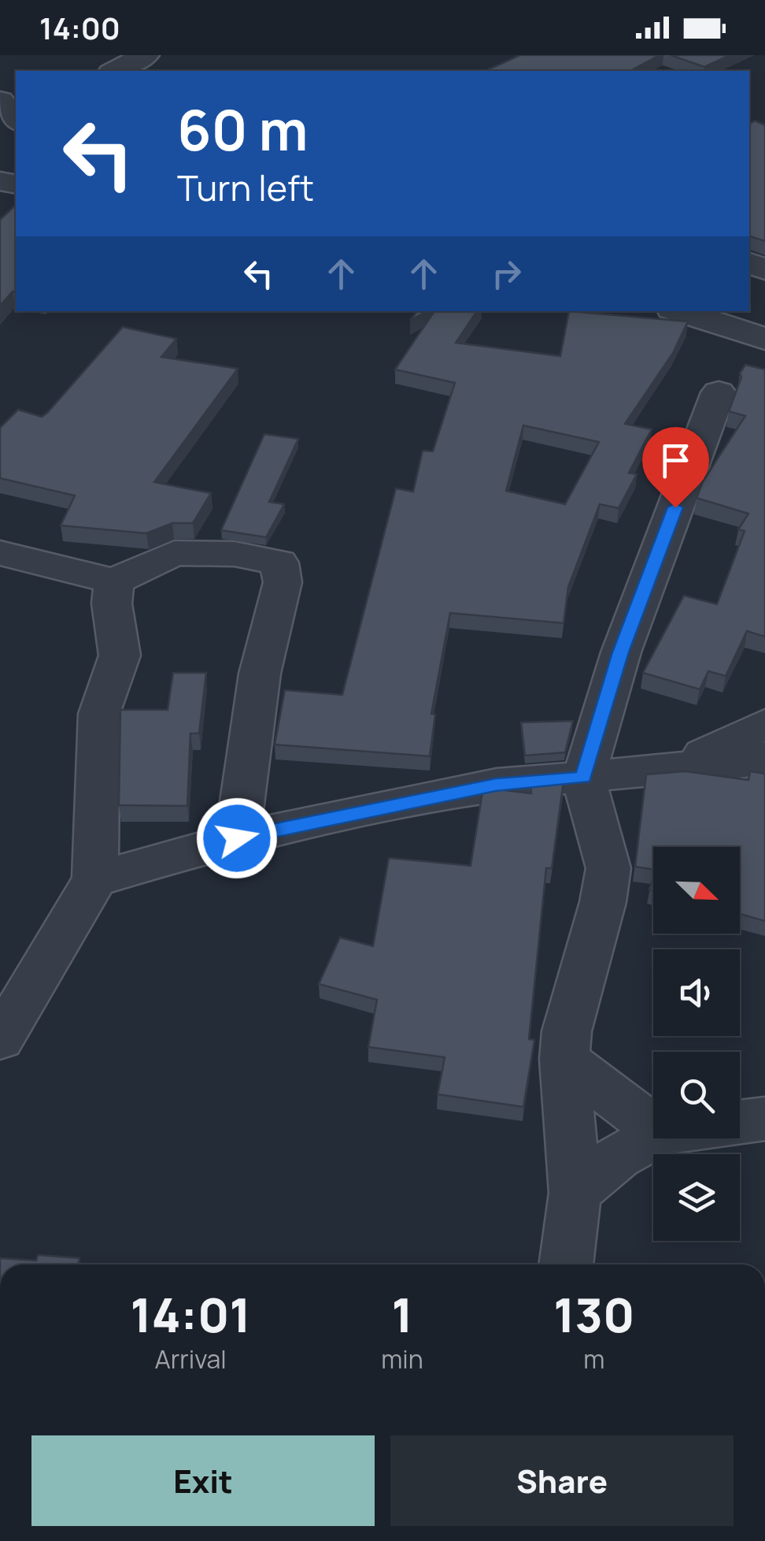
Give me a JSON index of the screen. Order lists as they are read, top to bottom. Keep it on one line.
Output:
{"north":"bottom right","page":{"status":"14:00","turn":["60 m","Turn left"],"eta":["14:01","Arrival","1","min","130","m"],"buttons":["Exit","Share"]}}
